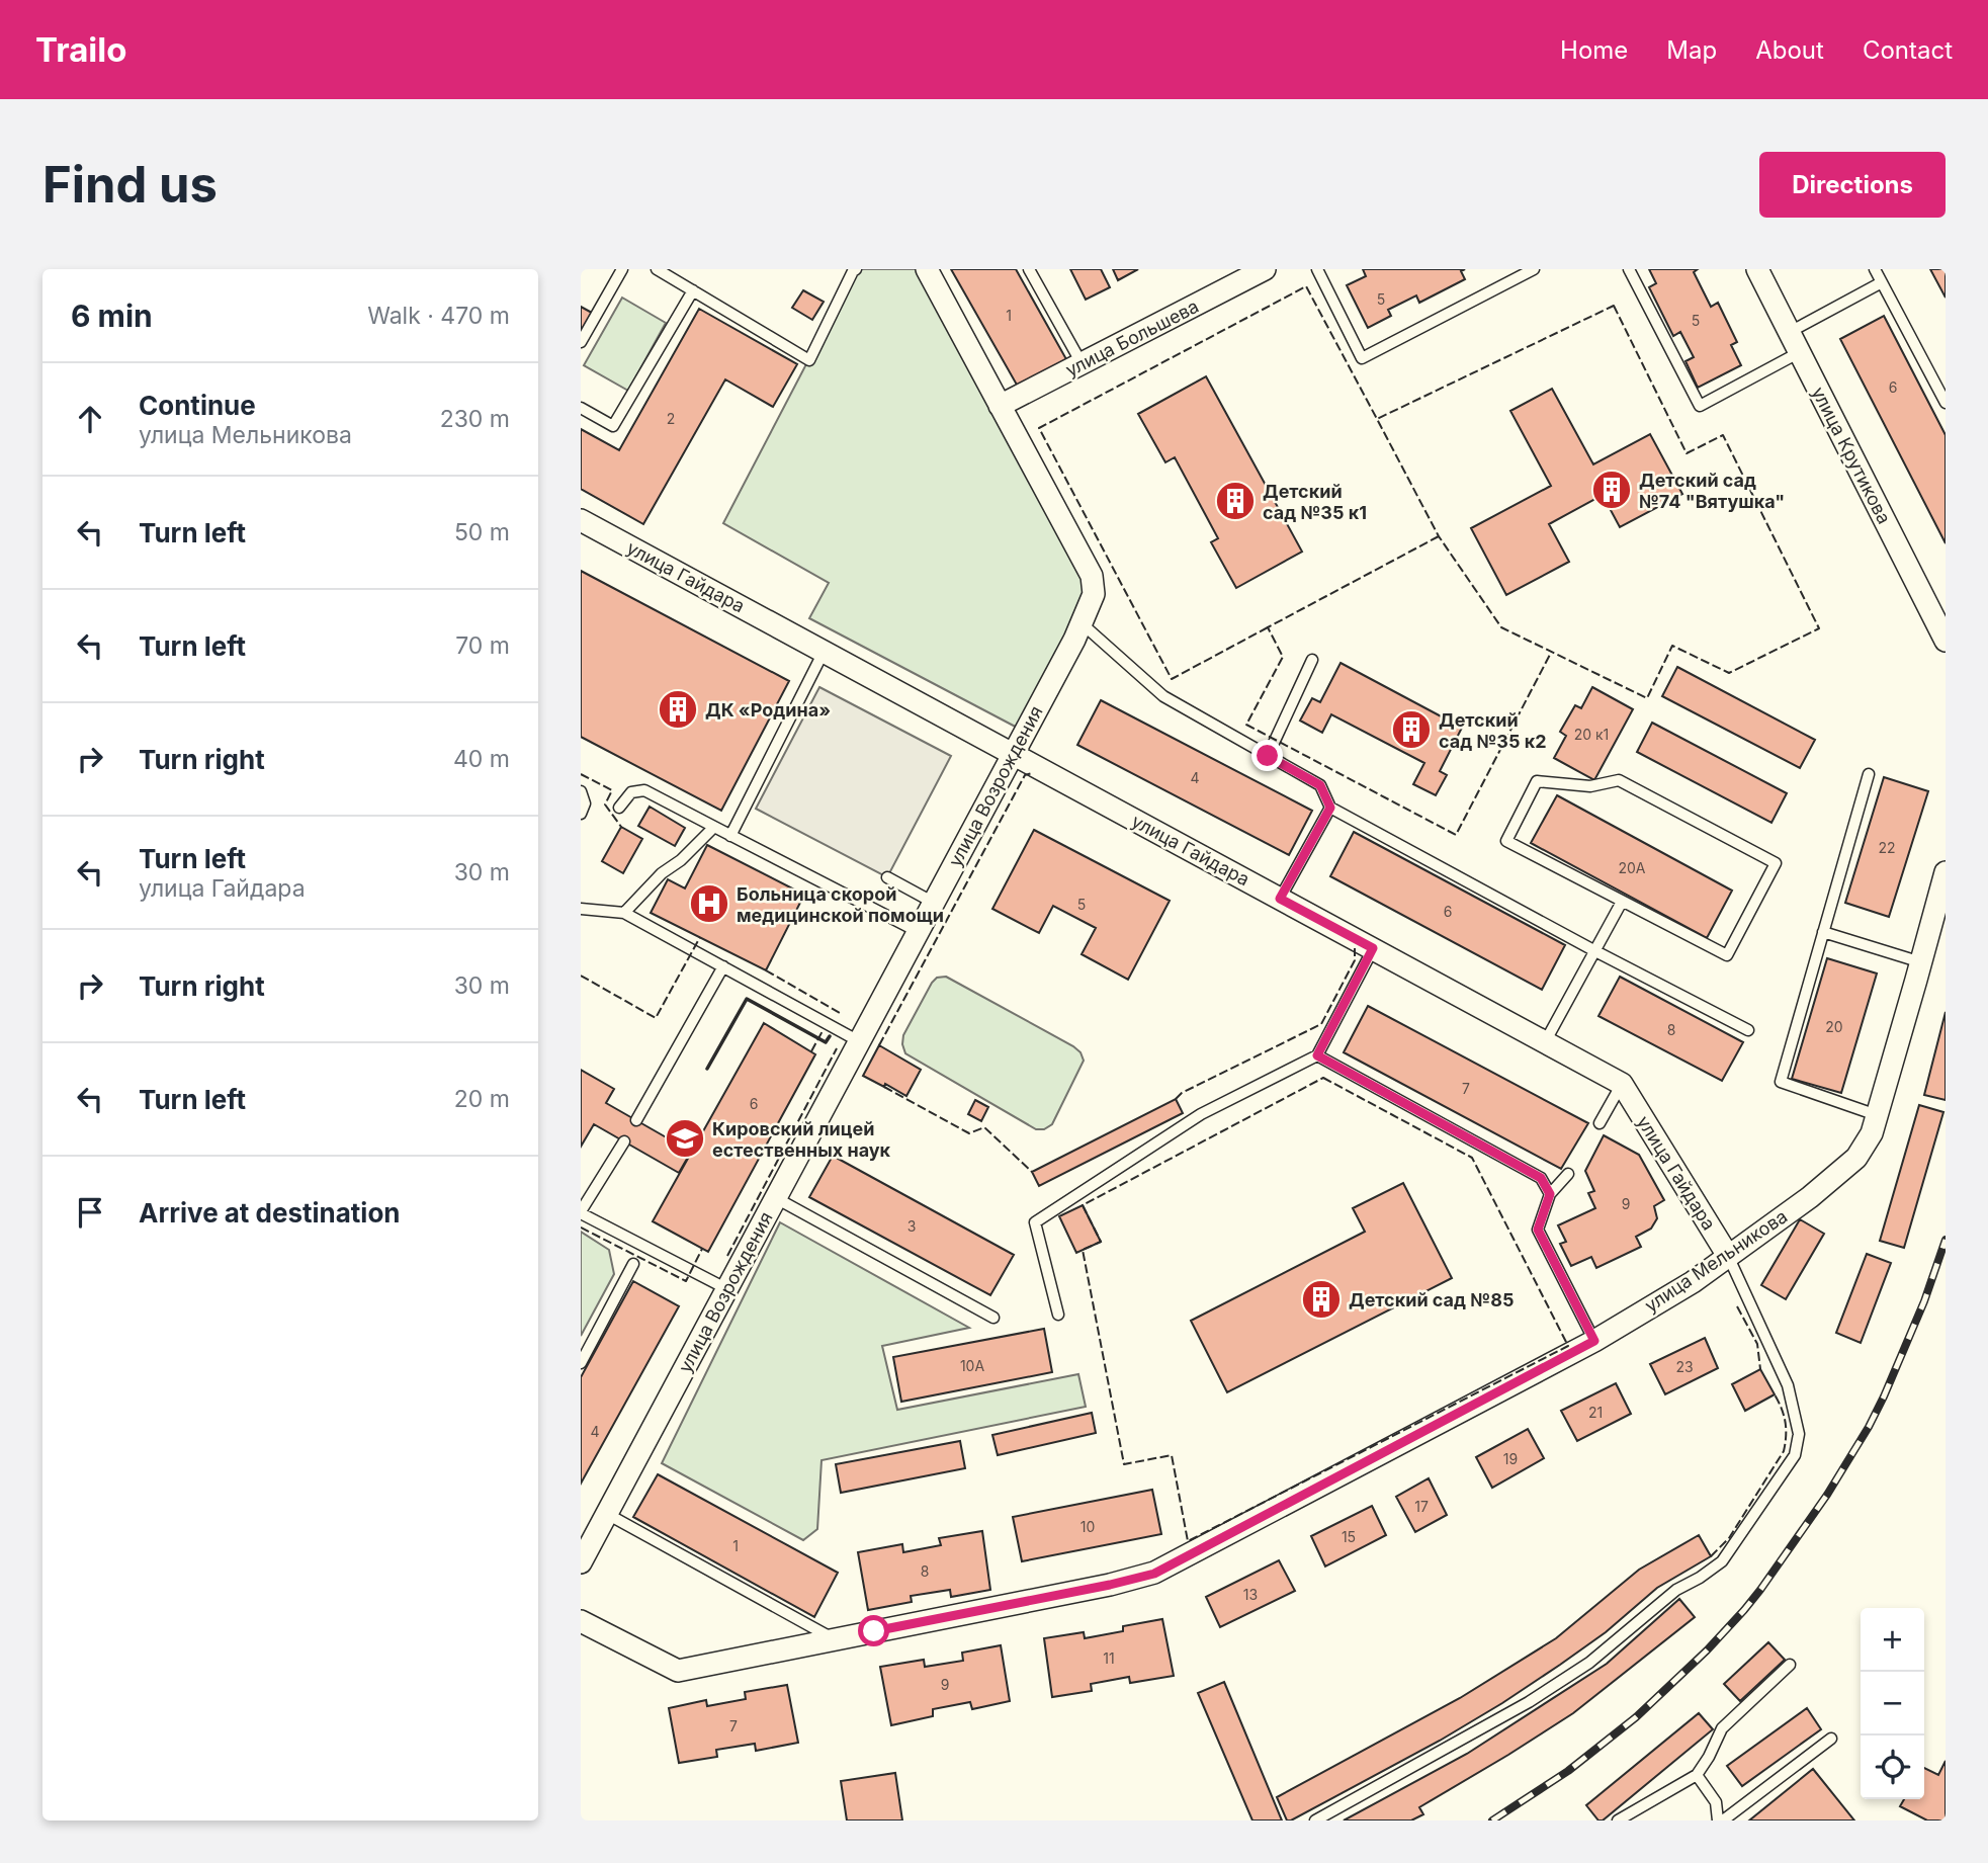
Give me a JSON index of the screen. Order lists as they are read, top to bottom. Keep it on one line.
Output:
{"streets":{"street":["улица Большева","улица Крутикова","улица Гайдара","улица Возрождения","улица Мельникова"]},"crossings":[["улица Большева","улица Возрождения"],["улица Гайдара","улица Возрождения"],["улица Гайдара","улица Мельникова"]],"places":{"building":["Детский сад №74 \"Вятушка\"","Детский сад №35 к1","ДК «Родина»","Детский сад №35 к2","Детский сад №85"],"hospital":["Больница скорой медицинской помощи"],"school or university":["Кировский лицей естественных наук"]},"house_numbers":["5","1","5","6","2","20 к1","4","22","20А","5","6","20","8","7","6","9","3","10А","23","21","4","19","17","10","15","1","8","13","11","9","7"],"page":{"header":"Trailo","nav":["Home","Map","About","Contact"],"buttons":"Directions","title":"Find us","heading":["6 min","Walk · 470 m"],"list":[["Continue","улица Мельникова","230 m"],["Turn left","50 m"],["Turn left","70 m"],["Turn right","40 m"],["Turn left","улица Гайдара","30 m"],["Turn right","30 m"],["Turn left","20 m"],"Arrive at destination"],"map_buttons":["+","−"]}}
